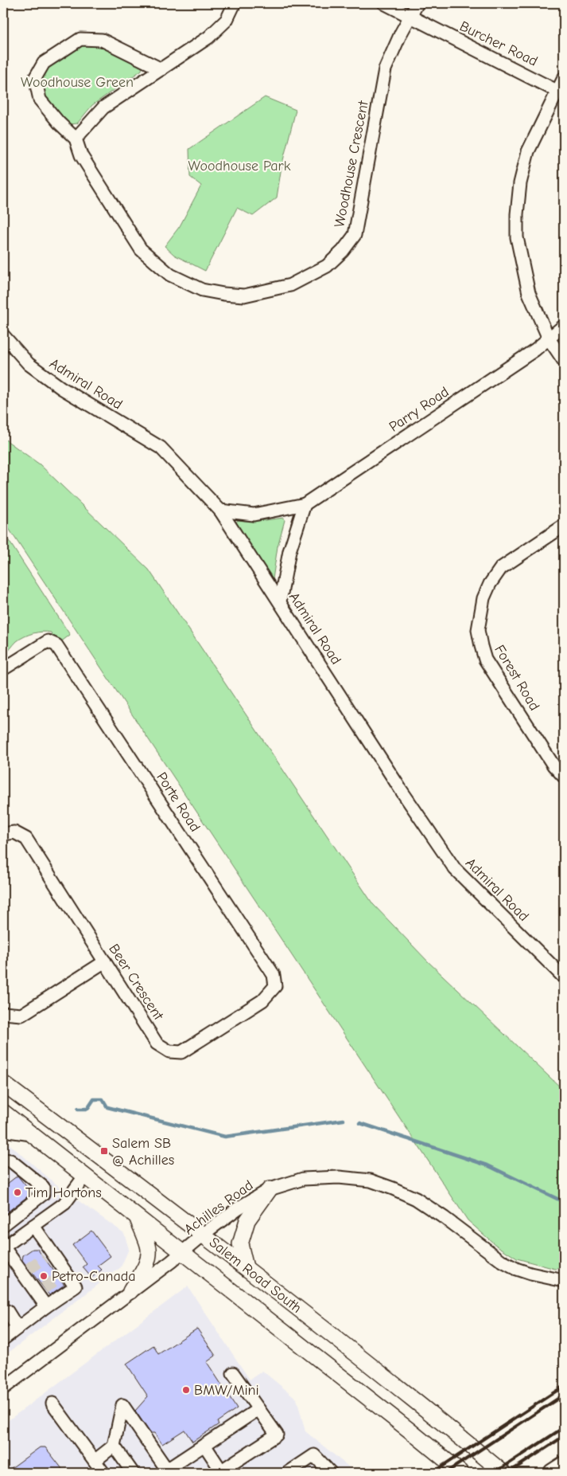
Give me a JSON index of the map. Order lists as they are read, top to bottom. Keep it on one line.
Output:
{"streets":{"main road":["Salem Road South"],"street":["Burcher Road","Woodhouse Crescent","Admiral Road","Parry Road","Forest Road","Porte Road","Beer Crescent","Achilles Road"]},"crossings":[["Burcher Road","Woodhouse Crescent"],["Admiral Road","Parry Road"],["Porte Road","Beer Crescent"],["Achilles Road","Salem Road South"]],"parks":["Woodhouse Green","Woodhouse Park"],"places":{"transit":["Salem SB @ Achilles"],"other":["Tim Hortons","Petro-Canada","BMW/Mini"]}}
